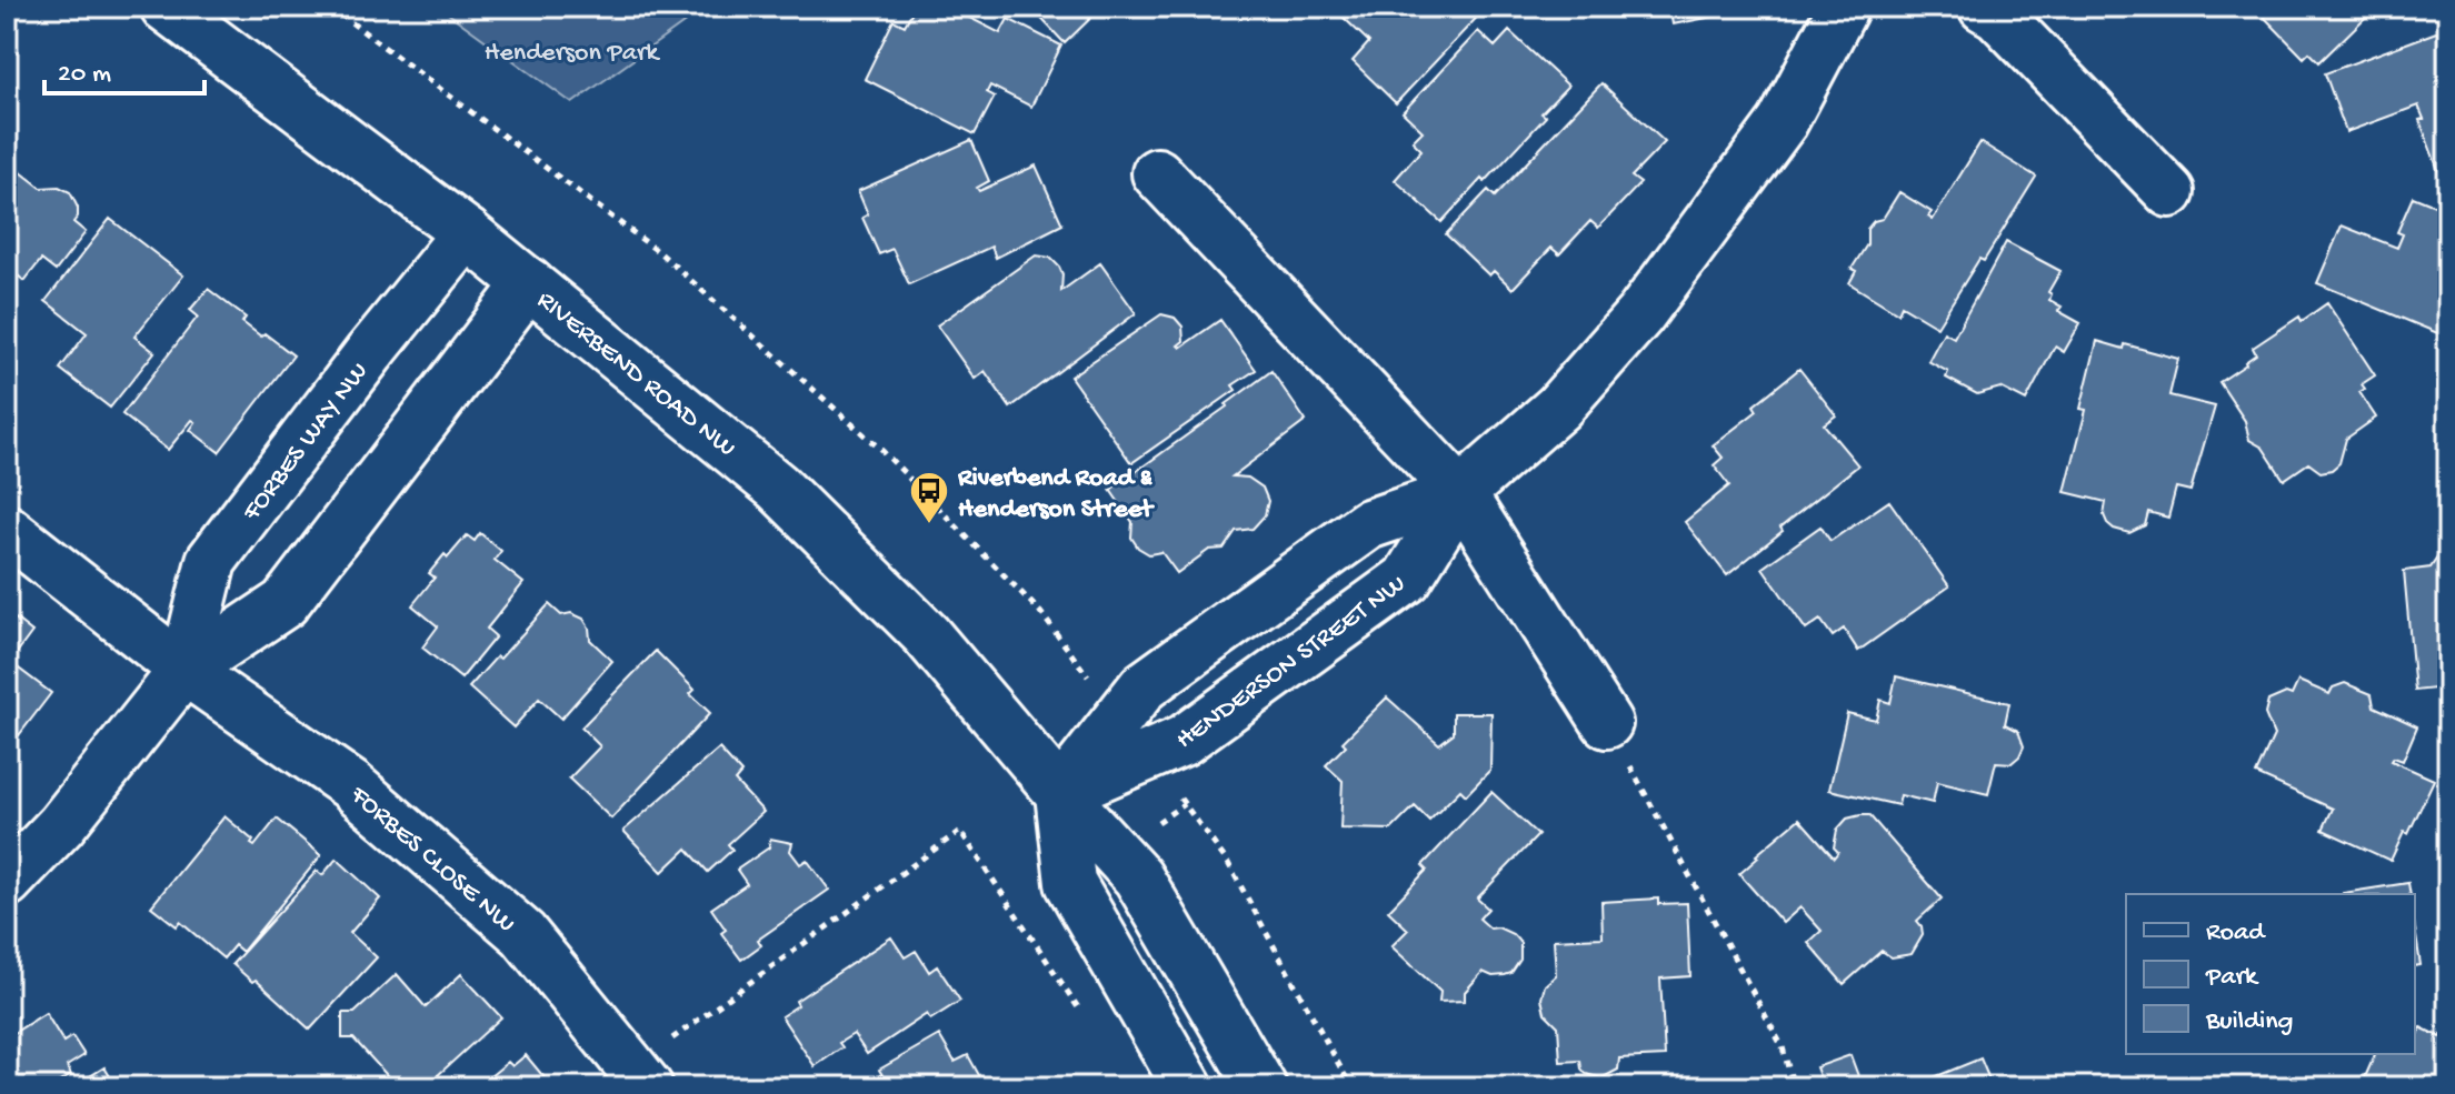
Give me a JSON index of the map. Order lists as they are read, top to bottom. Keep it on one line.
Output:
{"streets":{"street":["RIVERBEND ROAD NW","FORBES WAY NW","HENDERSON STREET NW","FORBES CLOSE NW"]},"crossings":[["RIVERBEND ROAD NW","FORBES WAY NW"],["RIVERBEND ROAD NW","HENDERSON STREET NW"],["FORBES WAY NW","FORBES CLOSE NW"]],"parks":["Henderson Park"],"places":{"bus stop":["Riverbend Road & Henderson Street"]},"legend":["Road","Park","Building"],"scale_bar":"20 m"}
